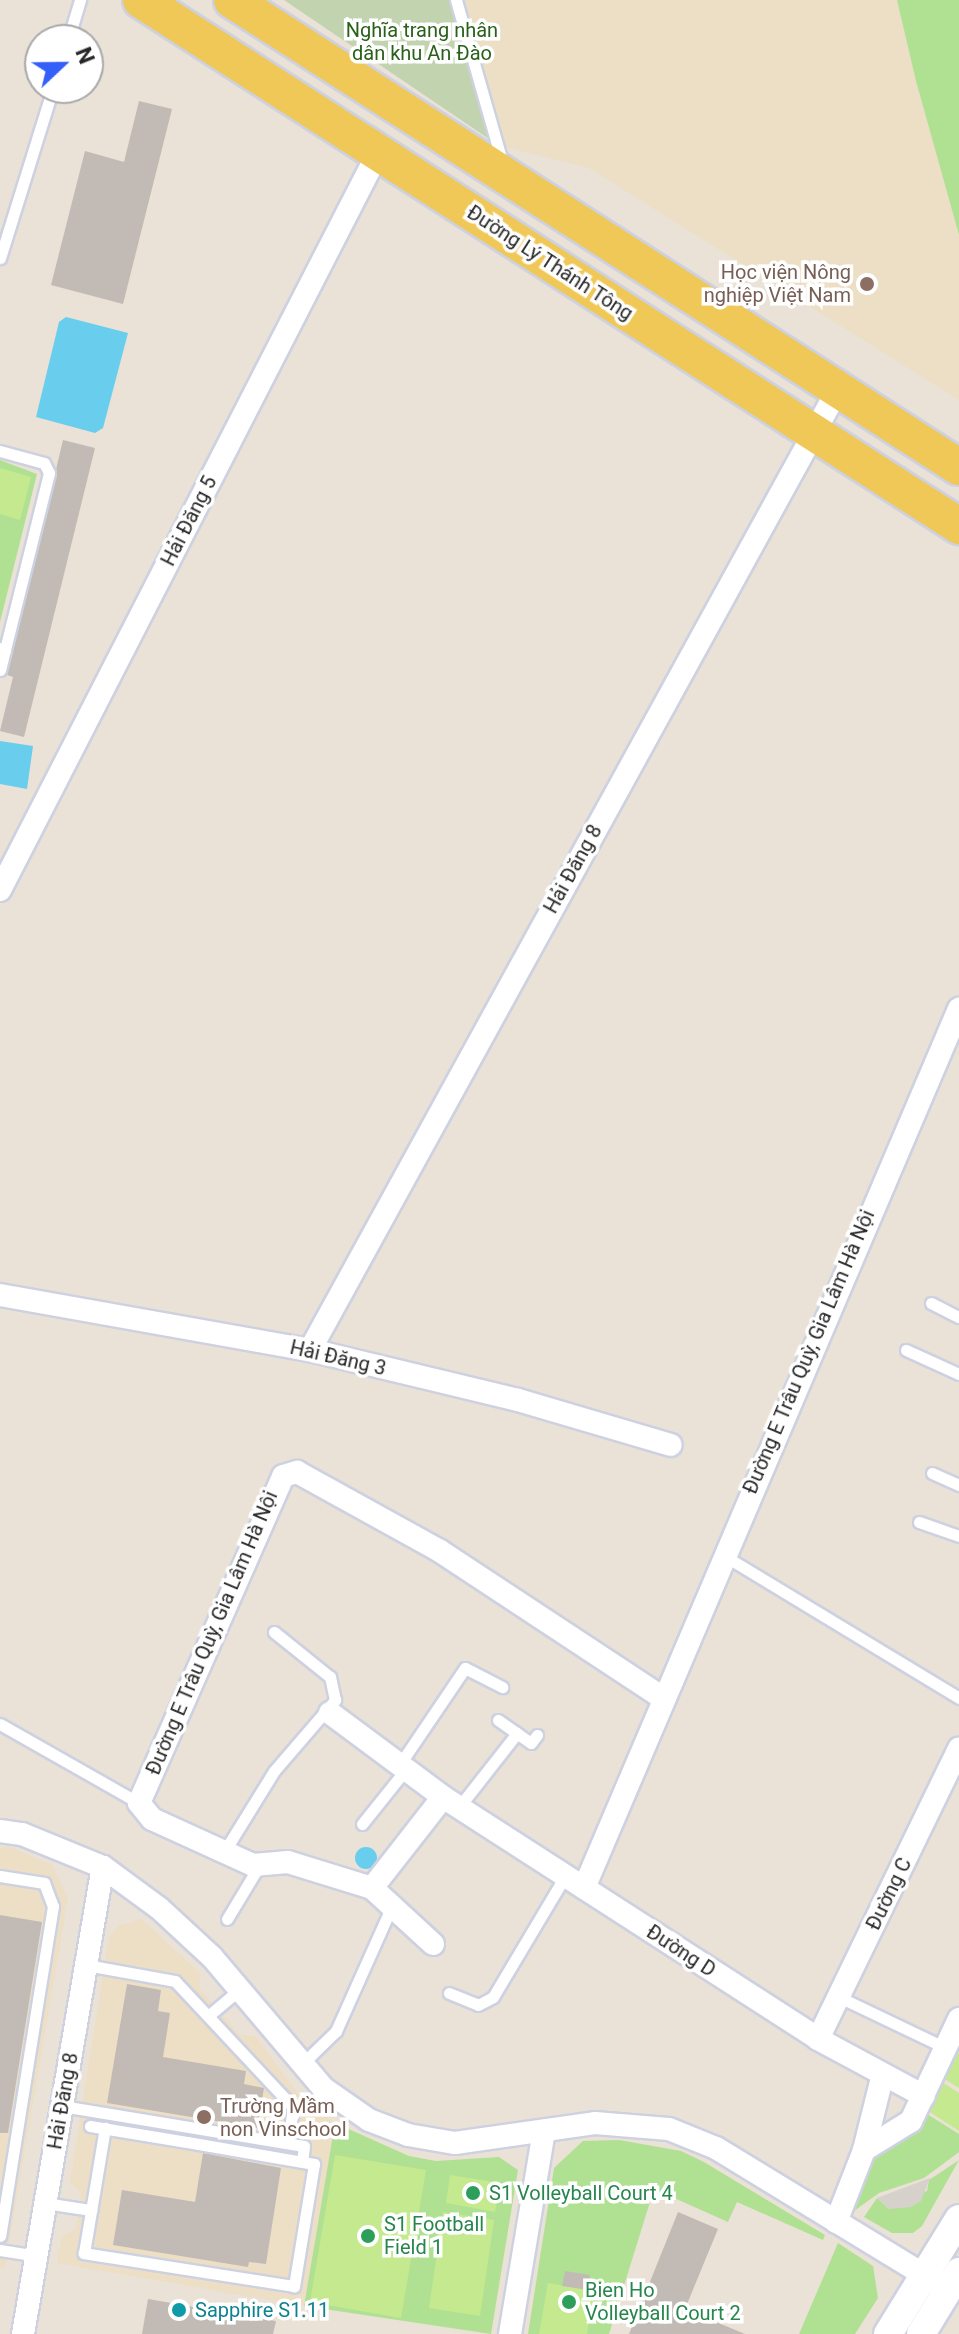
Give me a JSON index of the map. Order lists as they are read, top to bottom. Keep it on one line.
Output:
{"streets":{"main road":["Đường Lý Thánh Tông"],"street":["Hải Đăng 5","Hải Đăng 8","Đường E Trâu Quỳ, Gia Lâm Hà Nội","Hải Đăng 3","Đường C","Đường D"]},"crossings":[["Đường Lý Thánh Tông","Hải Đăng 5"],["Đường Lý Thánh Tông","Hải Đăng 8"],["Hải Đăng 8","Hải Đăng 3"],["Đường E Trâu Quỳ, Gia Lâm Hà Nội","Đường D"],["Đường C","Đường D"]],"parks":["Nghĩa trang nhân dân khu An Đào"],"places":["Học viện Nông nghiệp Việt Nam","Trường Mầm non Vinschool","S1 Volleyball Court 4","S1 Football Field 1","Bien Ho Volleyball Court 2","Sapphire S1.11"],"north":"right"}
